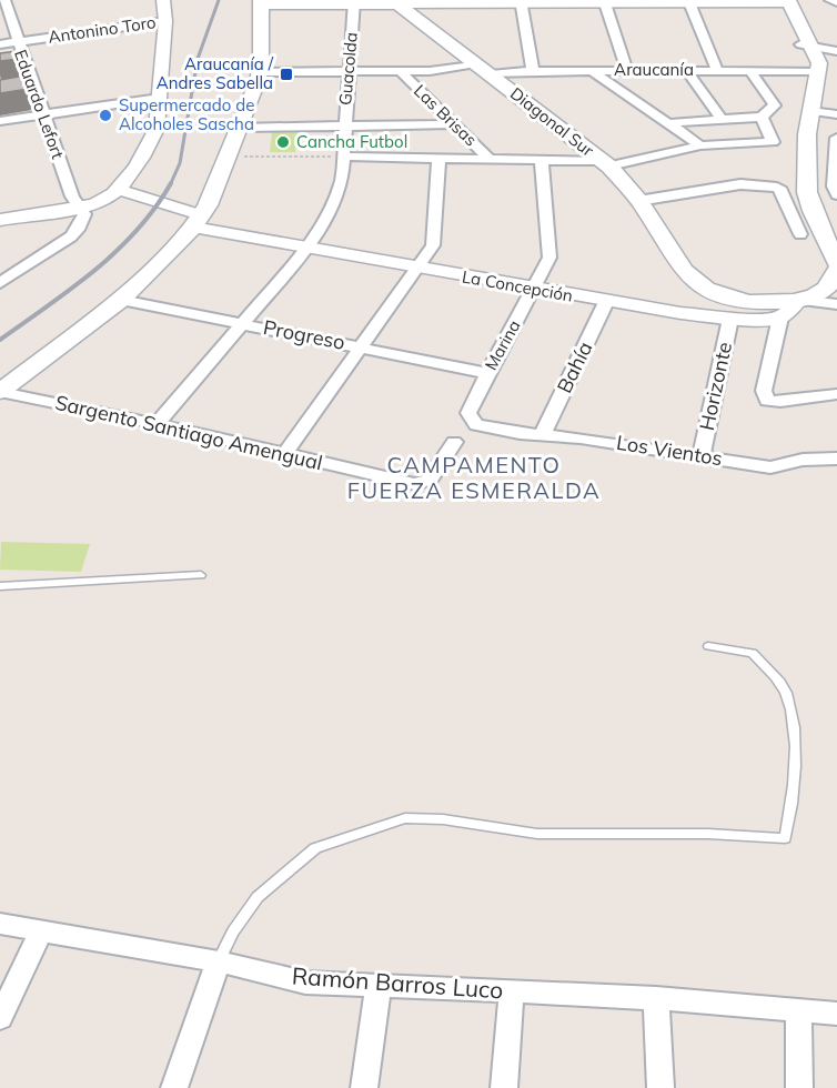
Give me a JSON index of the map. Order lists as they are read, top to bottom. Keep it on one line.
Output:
{"streets":{"main road":["Diagonal Sur"],"street":["Antonino Toro","Guacolda","Araucanía","Eduardo Lefort","Las Brisas","La Concepción","Progreso","Marina","Bahía","Horizonte","Sargento Santiago Amengual","Los Vientos","Ramón Barros Luco"]},"crossings":[["Antonino Toro","Eduardo Lefort"],["Guacolda","La Concepción"],["Guacolda","Progreso"],["Guacolda","Sargento Santiago Amengual"],["Araucanía","Diagonal Sur"],["Las Brisas","La Concepción"],["Las Brisas","Progreso"],["Las Brisas","Sargento Santiago Amengual"],["La Concepción","Marina"],["La Concepción","Bahía"],["La Concepción","Horizonte"],["Progreso","Marina"],["Marina","Los Vientos"],["Bahía","Los Vientos"],["Horizonte","Los Vientos"]],"districts":["CAMPAMENTO FUERZA ESMERALDA"],"places":{"transit":["Araucanía / Andres Sabella"],"other":["Supermercado de Alcoholes Sascha","Cancha Futbol"]}}
